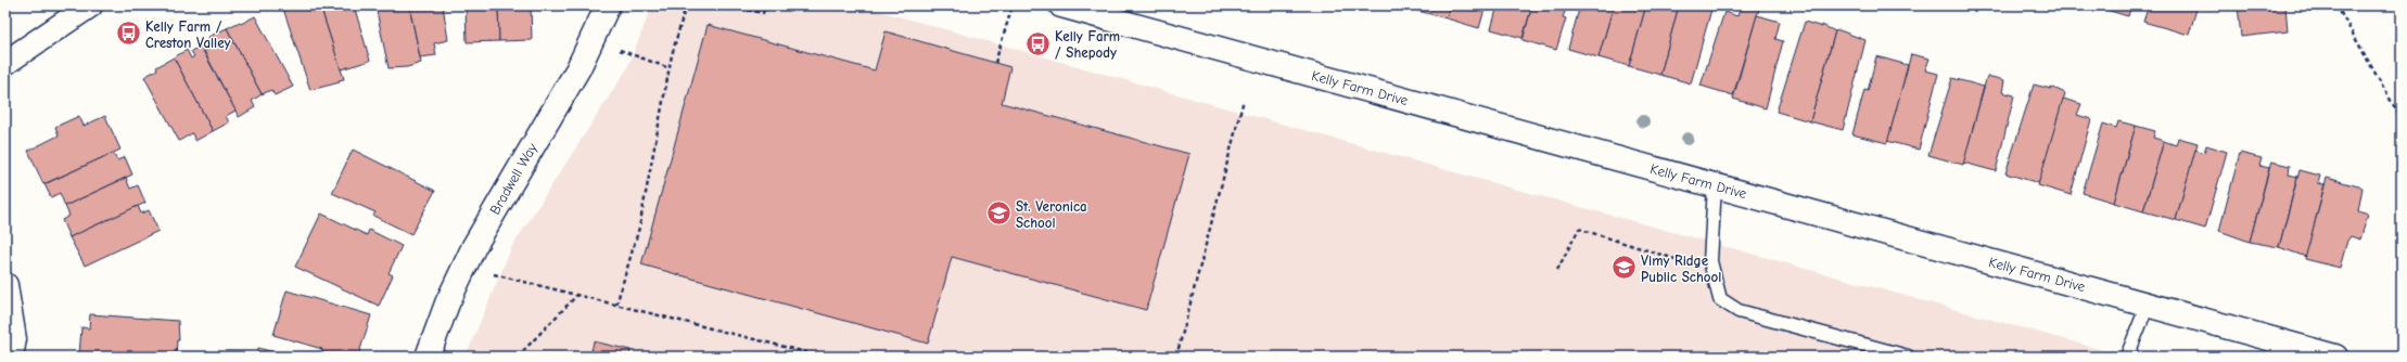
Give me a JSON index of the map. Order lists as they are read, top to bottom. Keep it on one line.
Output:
{"streets":{"street":["Kelly Farm Drive","Bradwell Way"]},"places":{"bus stop":["Kelly Farm / Creston Valley","Kelly Farm / Shepody"],"school or university":["St. Veronica School","Vimy Ridge Public School"]}}
